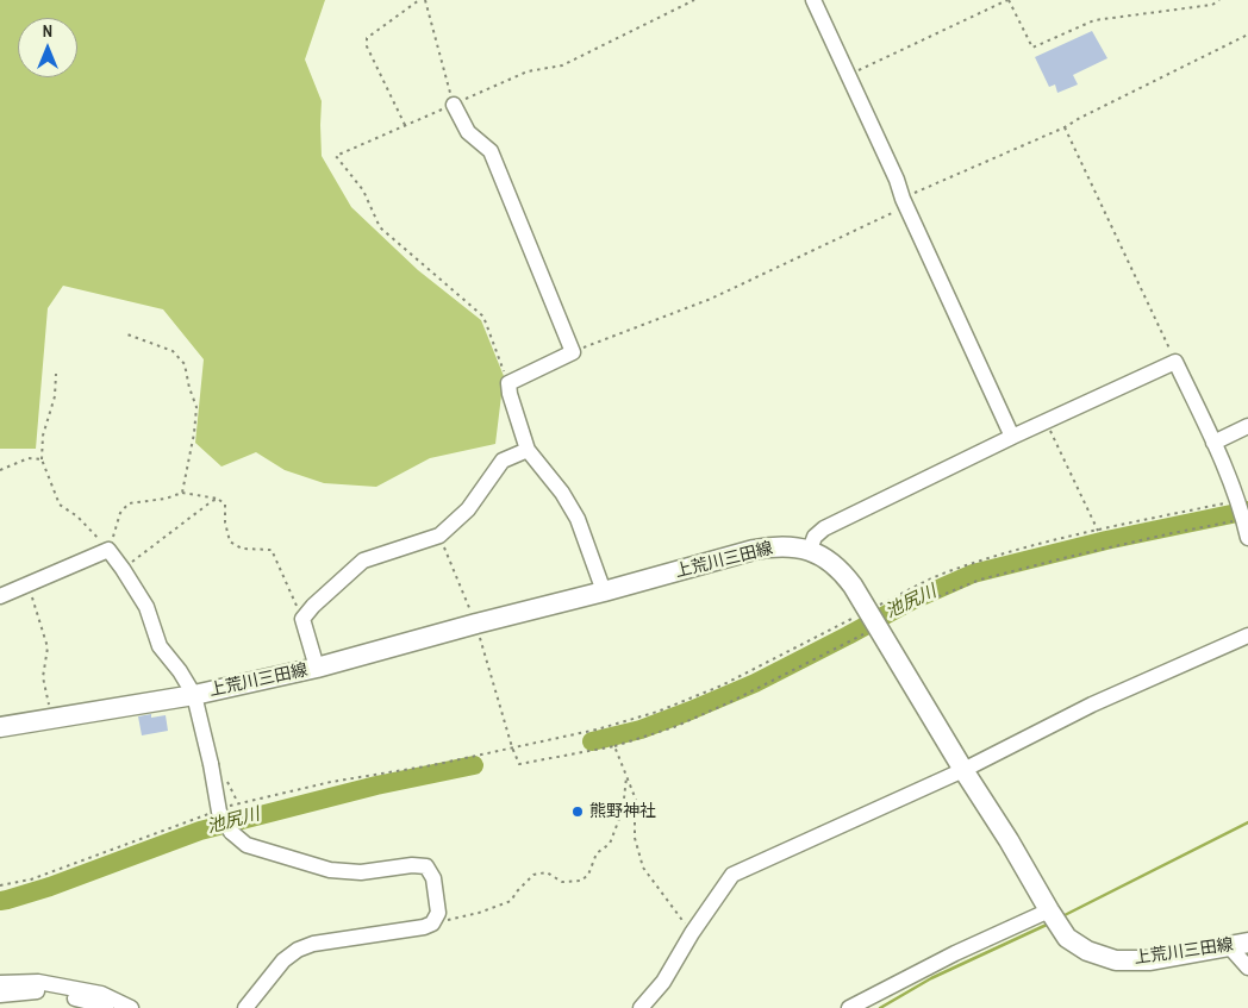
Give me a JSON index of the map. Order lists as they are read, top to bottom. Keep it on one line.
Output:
{"streets":{"main road":["上荒川三田線"]},"water":["池尻川"],"places":["熊野神社"],"north":"top"}
